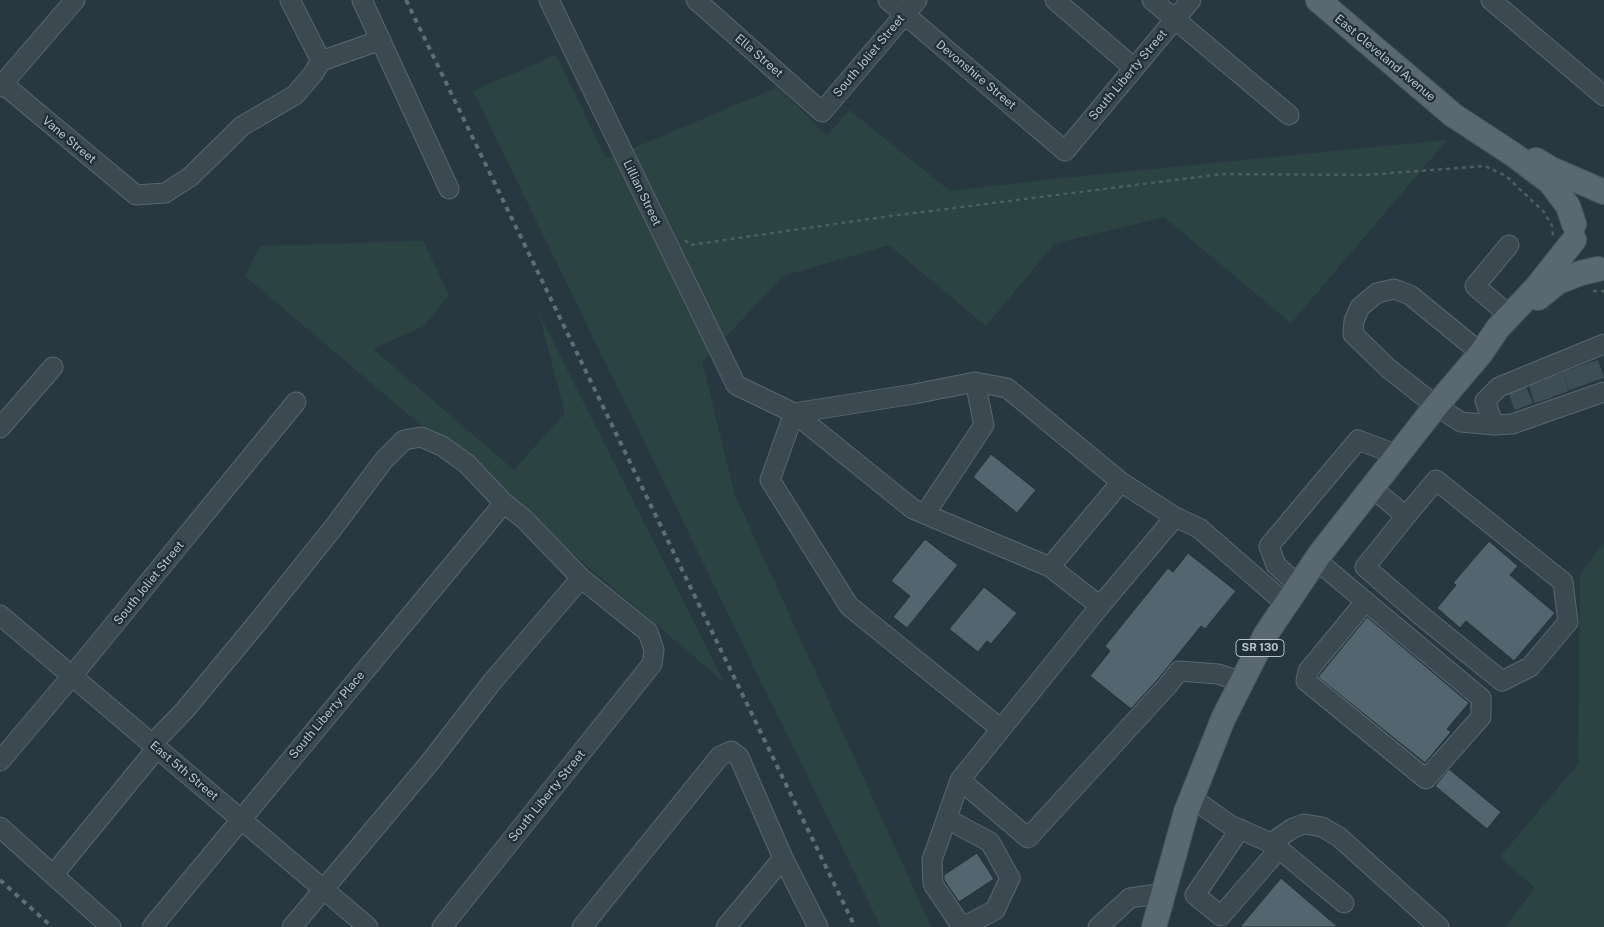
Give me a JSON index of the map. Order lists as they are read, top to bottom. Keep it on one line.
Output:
{"streets":{"main road":["East Cleveland Avenue","SR 130"],"street":["Ella Street","South Joliet Street","Devonshire Street","South Liberty Street","Vane Street","Lillian Street","South Liberty Place","East 5th Street"]},"crossings":[["Ella Street","South Joliet Street"],["South Joliet Street","Devonshire Street"],["South Joliet Street","East 5th Street"],["Devonshire Street","South Liberty Street"],["South Liberty Place","East 5th Street"]]}
